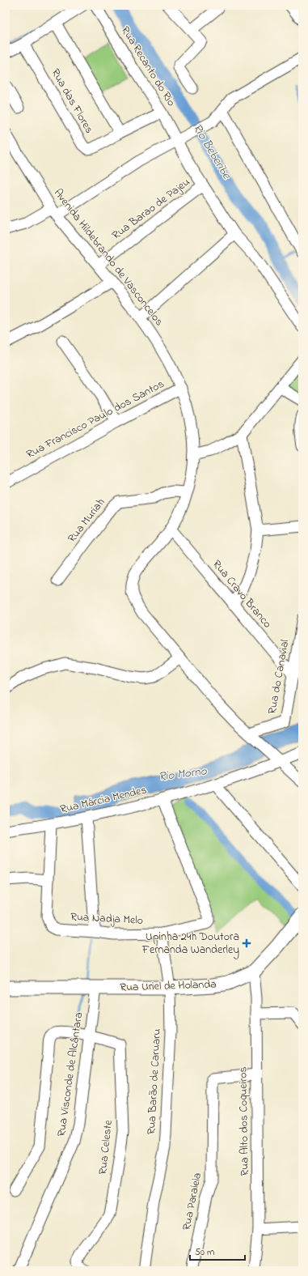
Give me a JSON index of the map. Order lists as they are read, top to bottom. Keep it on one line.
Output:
{"streets":{"main road":["Rua Uriel de Holanda"],"street":["Rua Recanto do Rio","Rua das Flores","Rua Barao de Pajeu","Avenida Hildebrando de Vasconcelos","Rua Francisco Paulo dos Santos","Rua Muriah","Rua Cravo Branco","Rua do Canavial","Rua Márcia Mendes","Rua Nadja Melo","Rua Visconde de Alcântara","Rua Barão de Caruaru","Rua Alto dos Coqueiros","Rua Celeste","Rua Paralela"]},"crossings":[["Rua Recanto do Rio","Rua das Flores"],["Rua Recanto do Rio","Rua Barao de Pajeu"],["Rua Barao de Pajeu","Avenida Hildebrando de Vasconcelos"],["Avenida Hildebrando de Vasconcelos","Rua Francisco Paulo dos Santos"],["Avenida Hildebrando de Vasconcelos","Rua Muriah"],["Avenida Hildebrando de Vasconcelos","Rua Cravo Branco"],["Avenida Hildebrando de Vasconcelos","Rua do Canavial"],["Avenida Hildebrando de Vasconcelos","Rua Márcia Mendes"],["Rua Cravo Branco","Rua do Canavial"],["Rua Márcia Mendes","Rua Nadja Melo"],["Rua Nadja Melo","Rua Barão de Caruaru"],["Rua Uriel de Holanda","Rua Visconde de Alcântara"],["Rua Uriel de Holanda","Rua Barão de Caruaru"],["Rua Uriel de Holanda","Rua Alto dos Coqueiros"],["Rua Visconde de Alcântara","Rua Celeste"],["Rua Alto dos Coqueiros","Rua Paralela"]],"water":["Rio Beberibe","Rio Morno"],"places":{"health":["Upinha 24h Doutora Fernanda Wanderley"]},"scale_bar":"50 m"}
